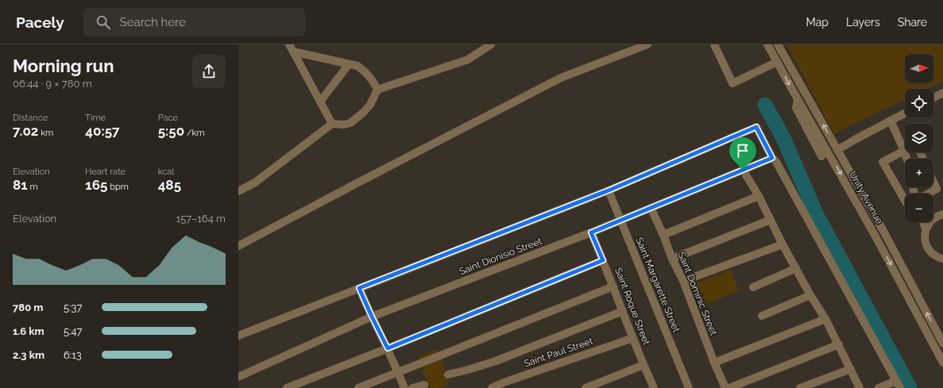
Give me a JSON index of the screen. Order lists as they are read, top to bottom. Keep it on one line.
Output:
{"streets":{"street":["Unity Avenue","Saint Dionisio Street","Saint Margarette Street","Saint Dominic Street","Saint Roque Street","Saint Paul Street"]},"crossings":[["Saint Dionisio Street","Saint Margarette Street"],["Saint Dionisio Street","Saint Dominic Street"],["Saint Dionisio Street","Saint Roque Street"],["Saint Roque Street","Saint Paul Street"]],"north":"right","page":{"header":"Pacely","search":"Search here","nav":["Map","Layers","Share"],"heading":["Morning run","06:44 · 9 × 780 m"],"map_buttons":["+","−"],"stats":[["Distance","7.02 km"],["Time","40:57"],["Pace","5:50 /km"],["Elevation","81 m"],["Heart rate","165 bpm"],["kcal","485"]],"chart":["Elevation","157–164 m"],"list":[{"name":"780 m","note":"5:37"},{"name":"1.6 km","note":"5:47"},{"name":"2.3 km","note":"6:13"}]}}
